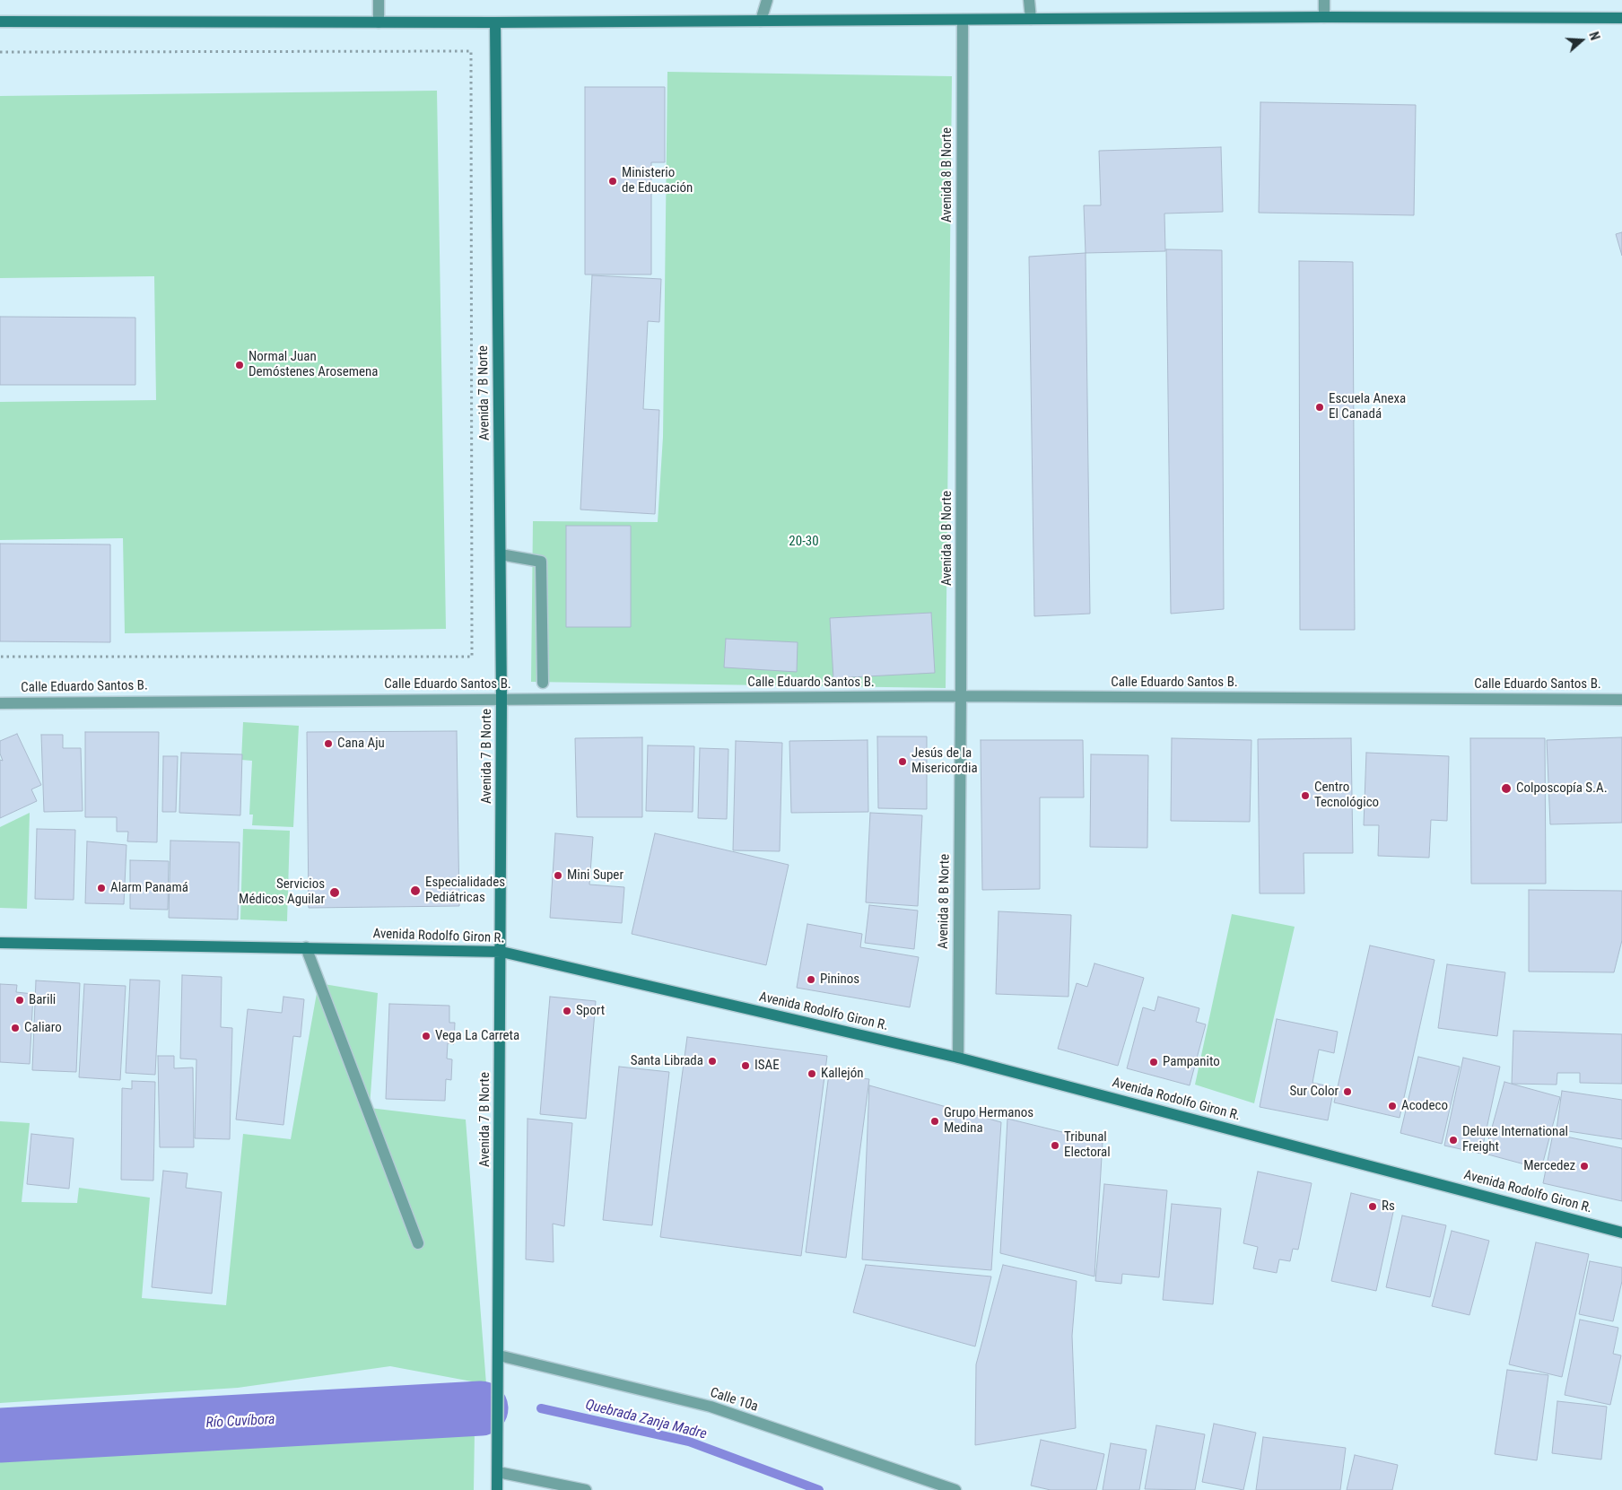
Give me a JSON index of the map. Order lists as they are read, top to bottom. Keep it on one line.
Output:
{"streets":{"main road":["Avenida 7 B Norte","Avenida Rodolfo Giron R."],"street":["Avenida 8 B Norte","Calle Eduardo Santos B.","Calle 10a"]},"crossings":[["Avenida 8 B Norte","Calle Eduardo Santos B."],["Avenida 8 B Norte","Avenida Rodolfo Giron R."],["Avenida 7 B Norte","Calle Eduardo Santos B."],["Avenida 7 B Norte","Avenida Rodolfo Giron R."],["Avenida 7 B Norte","Calle 10a"]],"water":["Quebrada Zanja Madre","Río Cuvíbora"],"parks":["20-30"],"places":["Ministerio de Educación","Normal Juan Demóstenes Arosemena","Escuela Anexa El Canadá","Cana Aju","Jesús de la Misericordia","Colposcopía S.A.","Centro Tecnológico","Mini Super","Alarm Panamá","Especialidades Pediátricas","Servicios Médicos Aguilar","Pininos","Barili","Sport","Caliaro","Vega La Carreta","Santa Librada","Pampanito","ISAE","Kallejón","Sur Color","Acodeco","Grupo Hermanos Medina","Deluxe International Freight","Tribunal Electoral","Mercedez","Rs"],"north":"right"}
